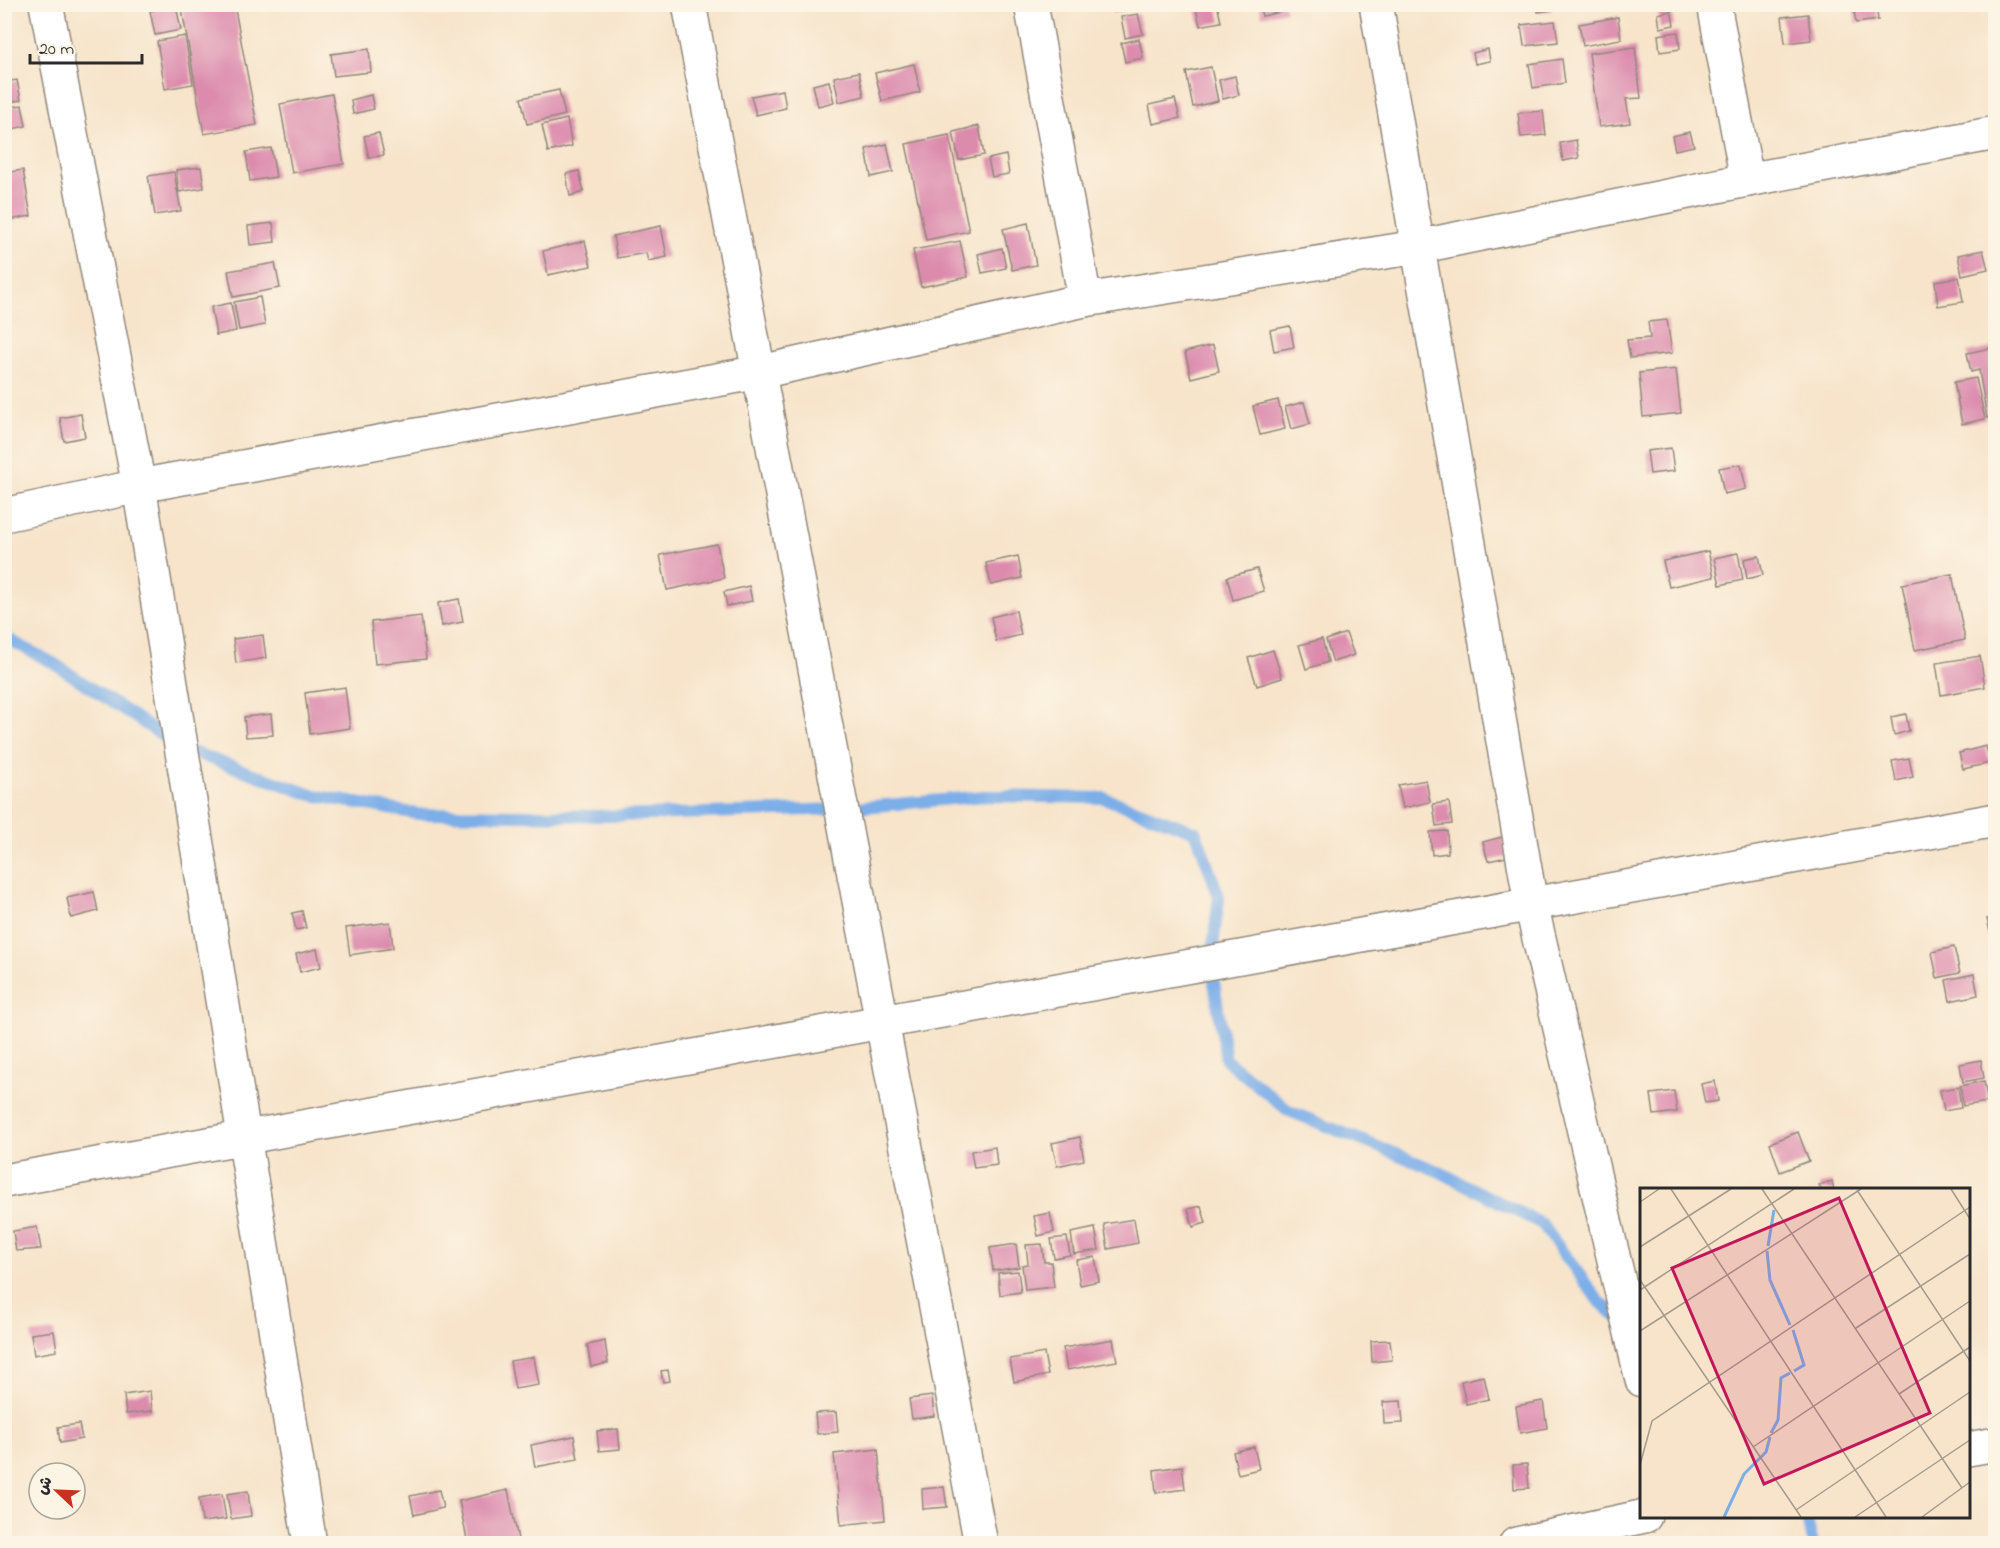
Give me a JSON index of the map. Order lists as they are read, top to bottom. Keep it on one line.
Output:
{"scale_bar":"20 m","north":"top left"}
